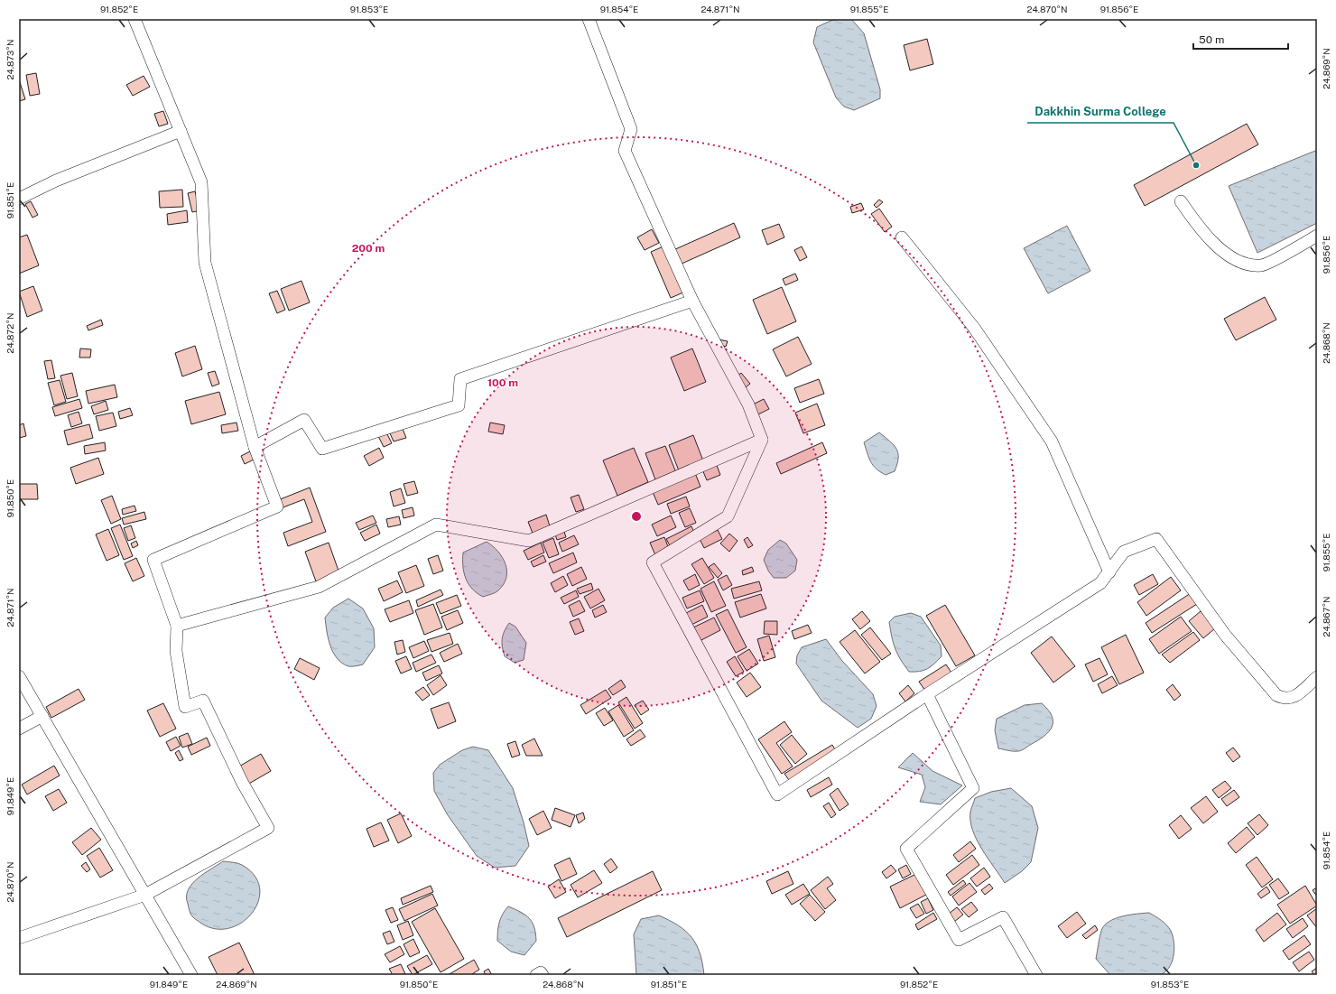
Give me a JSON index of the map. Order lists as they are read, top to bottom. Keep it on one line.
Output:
{"places":["Dakkhin Surma College"],"scale_bar":"50 m","coordinates":["91.852°E","91.853°E","91.854°E","24.871°N","91.855°E","24.870°N","91.856°E","24.873°N","24.869°N","91.851°E","24.872°N","24.868°N","91.850°E","24.867°N","91.849°E"],"rings":["200 m","100 m"]}
